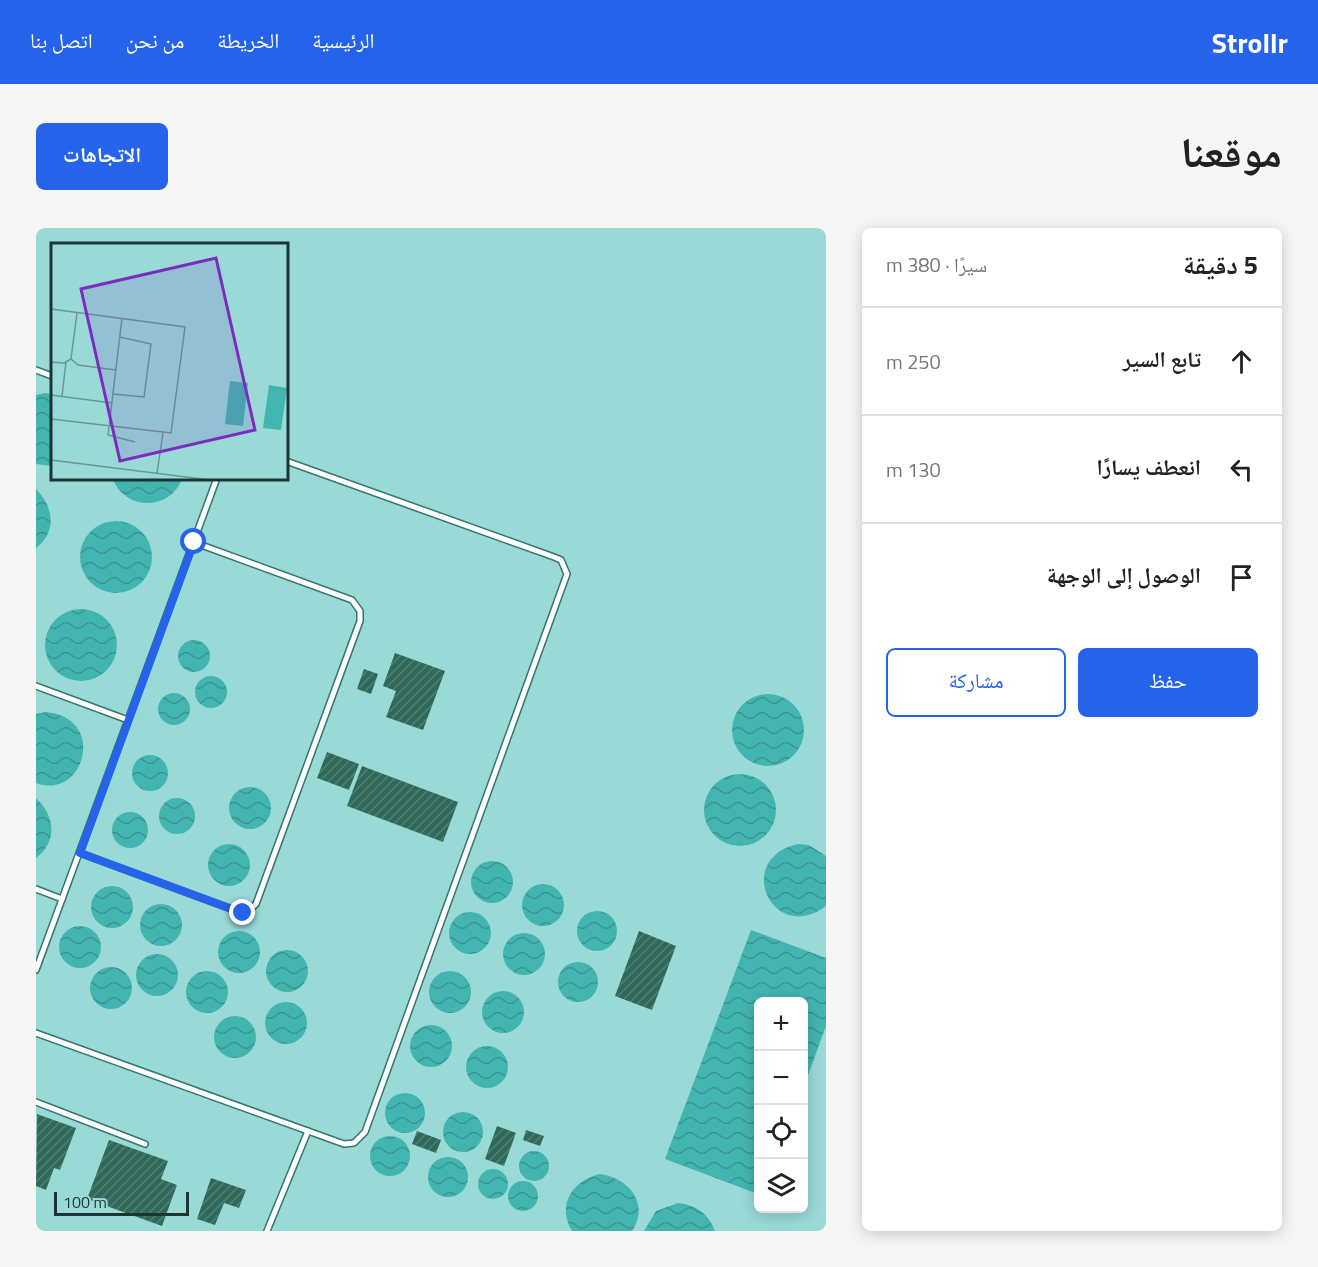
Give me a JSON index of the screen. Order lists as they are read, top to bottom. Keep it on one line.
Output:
{"scale_bar":"100 m","page":{"header":"Strollr","nav":["الرئيسية","الخريطة","من نحن","اتصل بنا"],"title":"موقعنا","buttons":["الاتجاهات",["حفظ","مشاركة"]],"heading":["5 دقيقة","سيرًا · 380 m"],"list":[["تابع السير","250 m"],["انعطف يسارًا","130 m"],"الوصول إلى الوجهة"],"map_buttons":["+","−"],"scale":"100 m"}}
